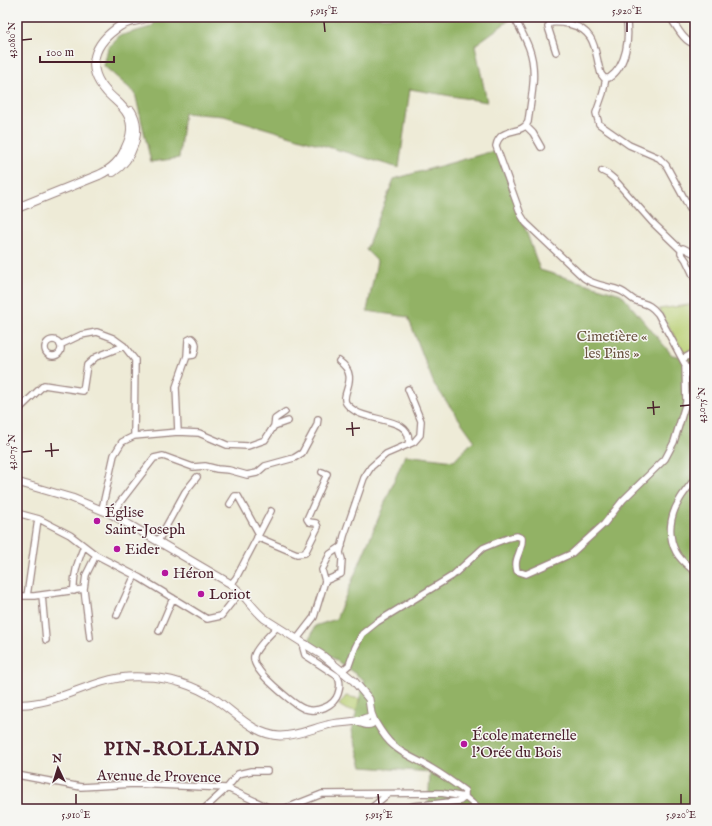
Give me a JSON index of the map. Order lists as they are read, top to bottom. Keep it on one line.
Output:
{"streets":{"street":["Avenue de Provence"]},"districts":["PIN-ROLLAND"],"parks":["Cimetière « les Pins »"],"places":["Église Saint-Joseph","Eider","Héron","Loriot","École maternelle l'Orée du Bois"],"scale_bar":"100 m","north":"top","coordinates":["5.915°E","5.920°E","43.080°N","43.075°N","5.910°E"]}
